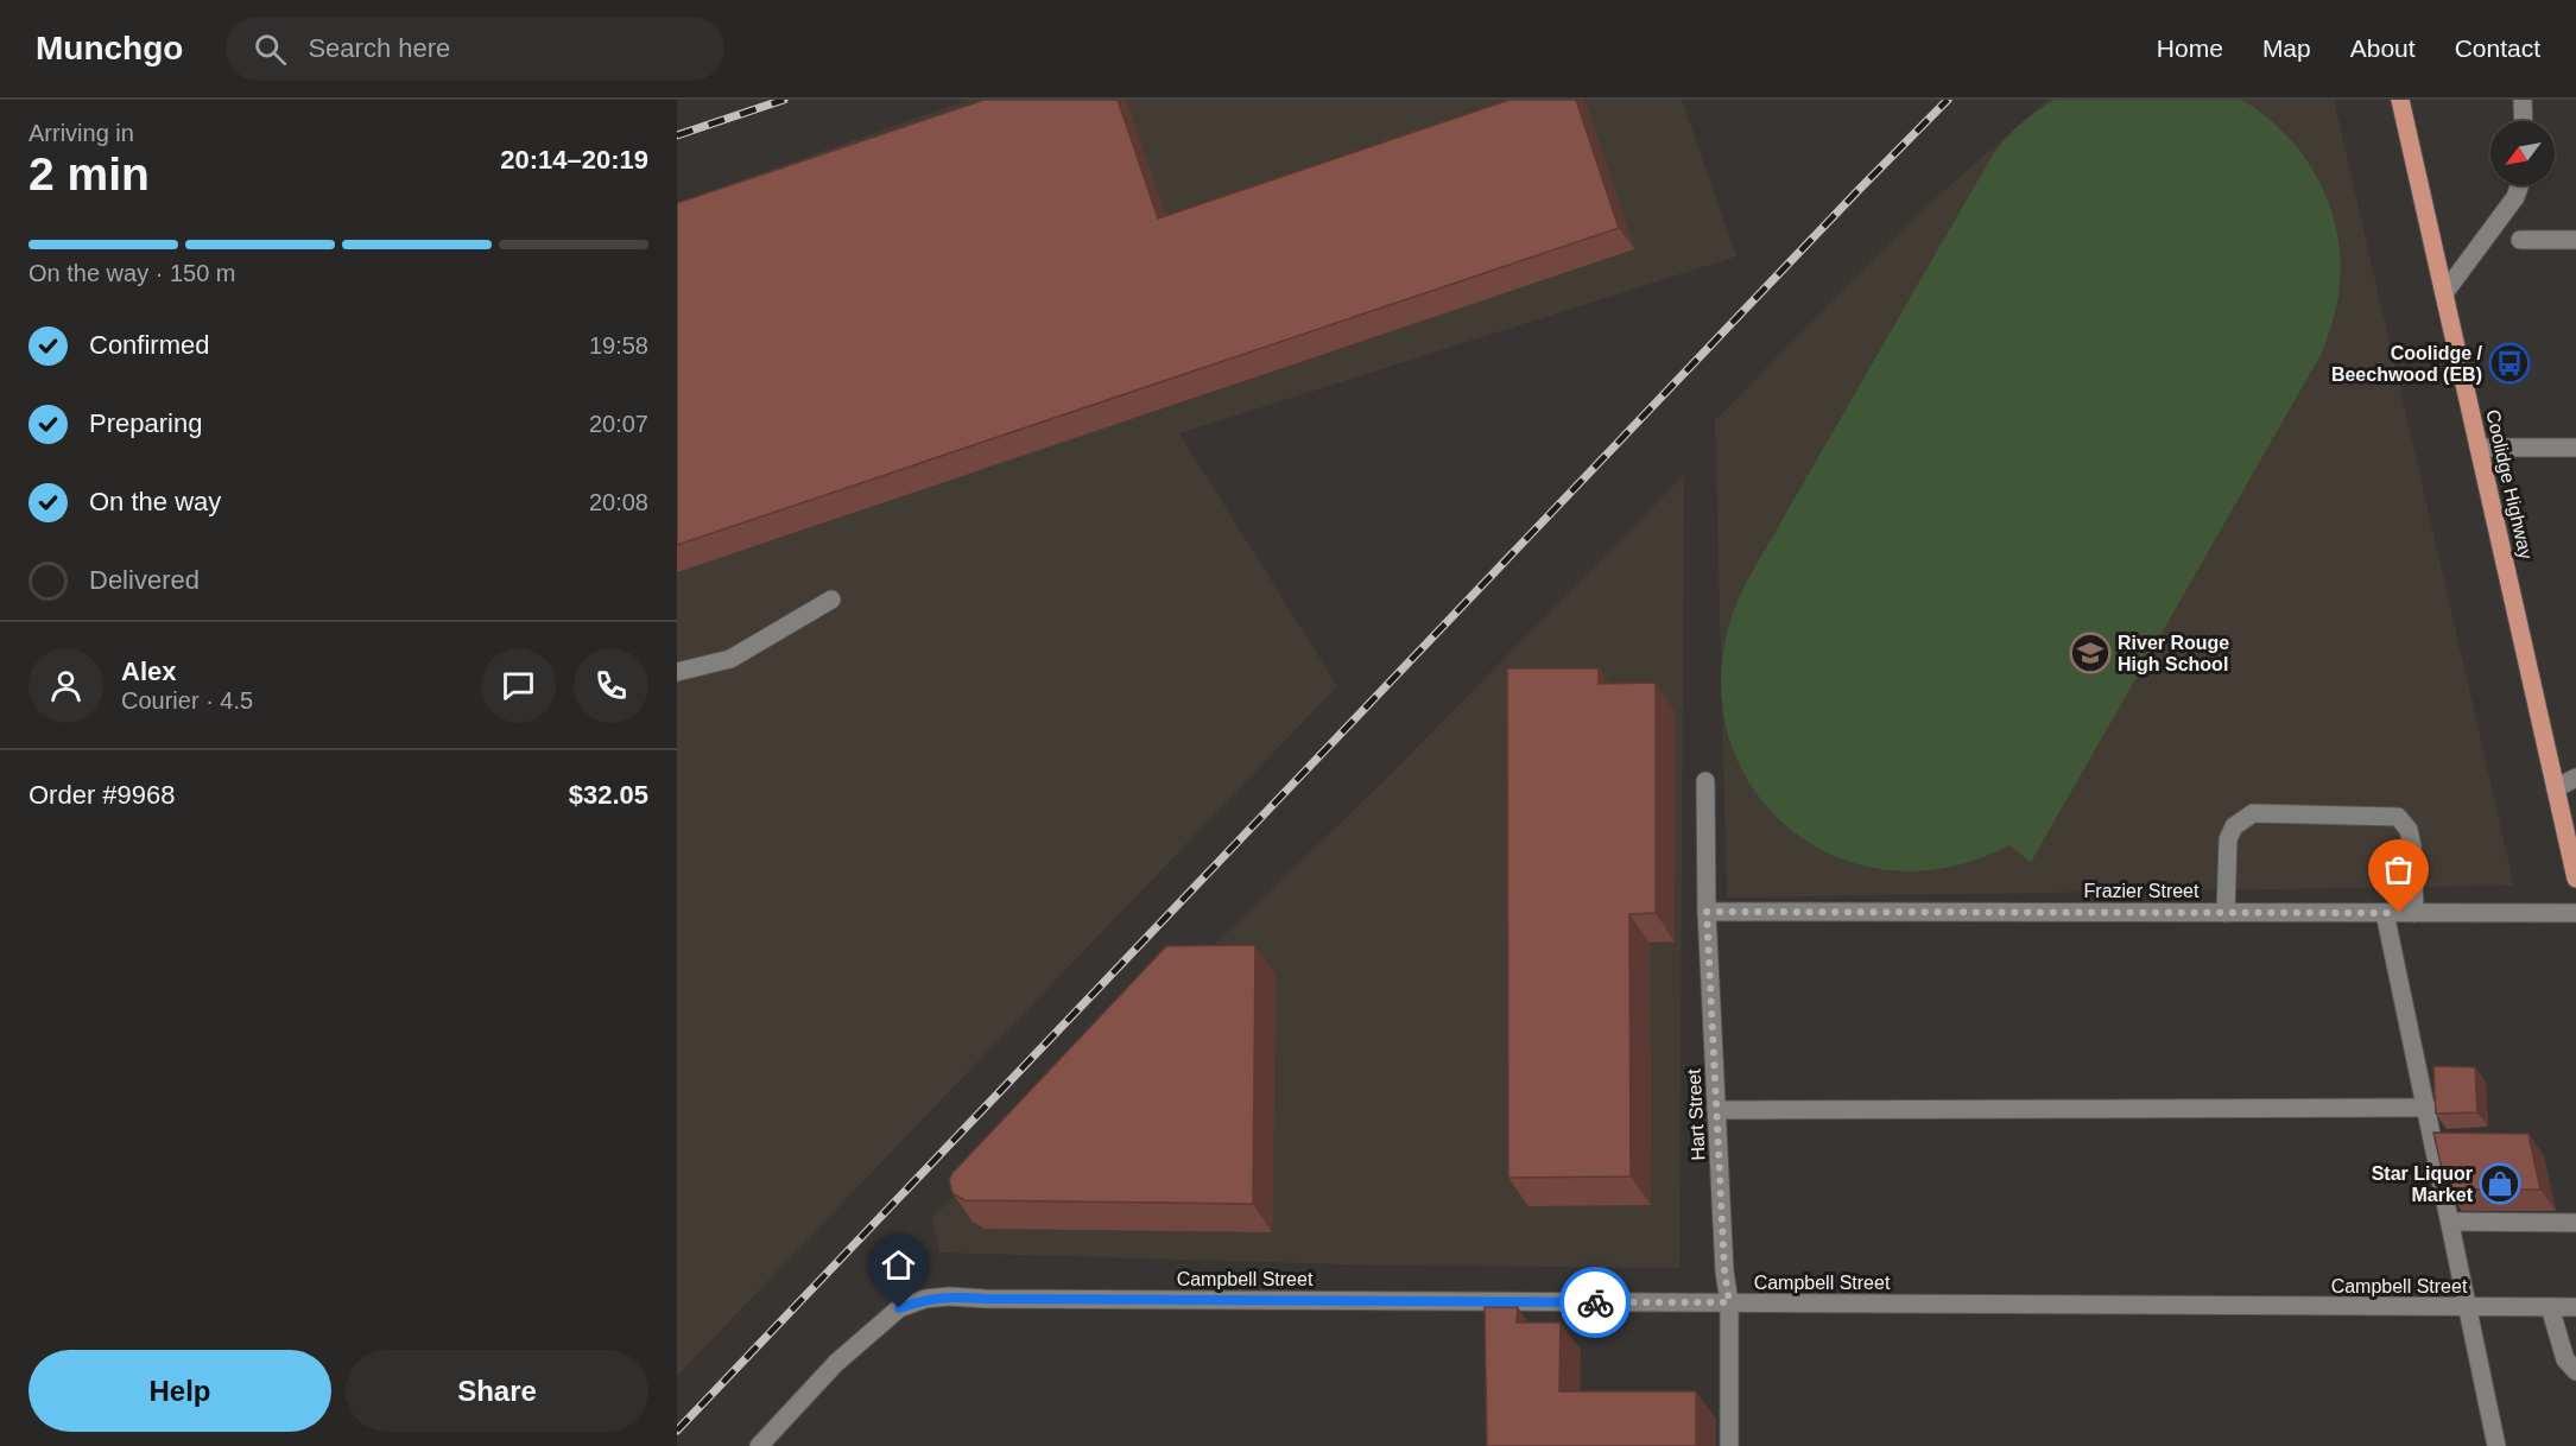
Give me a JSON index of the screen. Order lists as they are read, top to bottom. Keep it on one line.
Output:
{"streets":{"main road":["Coolidge Highway"],"street":["Frazier Street","Hart Street","Campbell Street"]},"crossings":[["Frazier Street","Hart Street"],["Hart Street","Campbell Street"]],"places":{"bus stop":["Coolidge / Beechwood (EB)"],"school or university":["River Rouge High School"],"shop":["Star Liquor Market"]},"north":"bottom left","page":{"header":"Munchgo","search":"Search here","nav":["Home","Map","About","Contact"],"heading":["2 min","Arriving in","20:14–20:19"],"panel":["Alex","Courier · 4.5","Order #9968","$32.05"],"bar":"On the way · 150 m","list":[["Confirmed","19:58"],["Preparing","20:07"],["On the way","20:08"],"Delivered"],"buttons":["Help","Share"]}}
